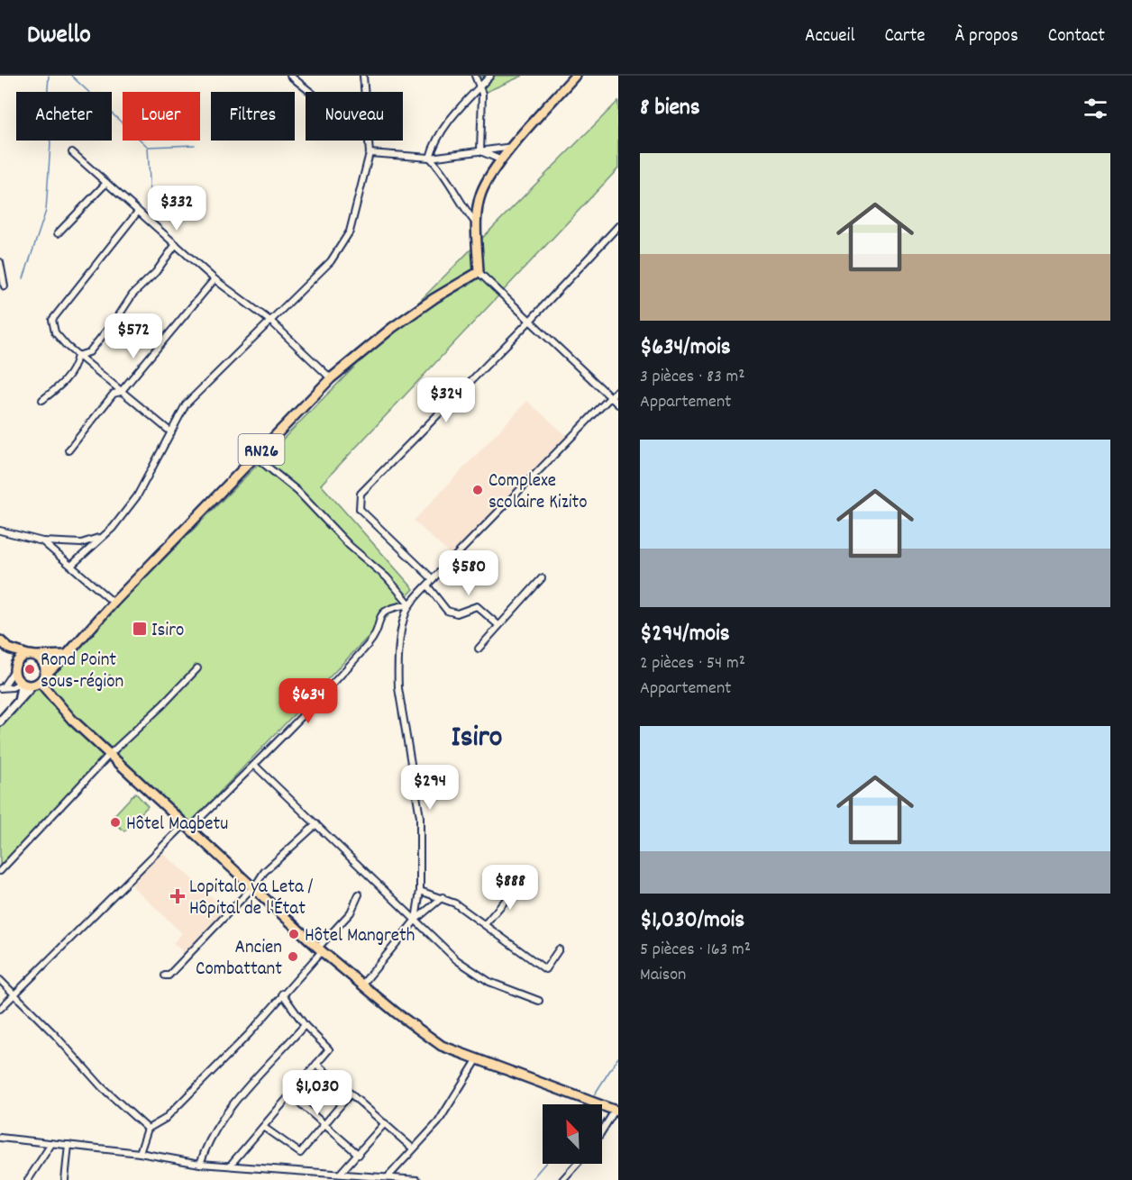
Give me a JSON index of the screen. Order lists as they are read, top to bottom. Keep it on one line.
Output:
{"streets":{"main road":["RN26"]},"districts":["Isiro"],"places":{"other":["Complexe scolaire Kizito","Rond Point sous-région","Hôtel Magbetu","Hôtel Mangreth","Ancien Combattant"],"transit":["Isiro"],"health":["Lopitalo ya Leta / Hôpital de l'État"]},"north":"top left","page":{"header":"Dwello","nav":["Accueil","Carte","À propos","Contact"],"heading":"8 biens","chip":["Acheter","Louer","Filtres","Nouveau"],"list":[{"name":"$634/mois","note":"3 pièces · 83 m² · Appartement"},{"name":"$294/mois","note":"2 pièces · 54 m² · Appartement"},{"name":"$1,030/mois","note":"5 pièces · 163 m² · Maison"}],"price":["$332","$572","$324","$580","$634","$294","$888","$1,030"]}}
